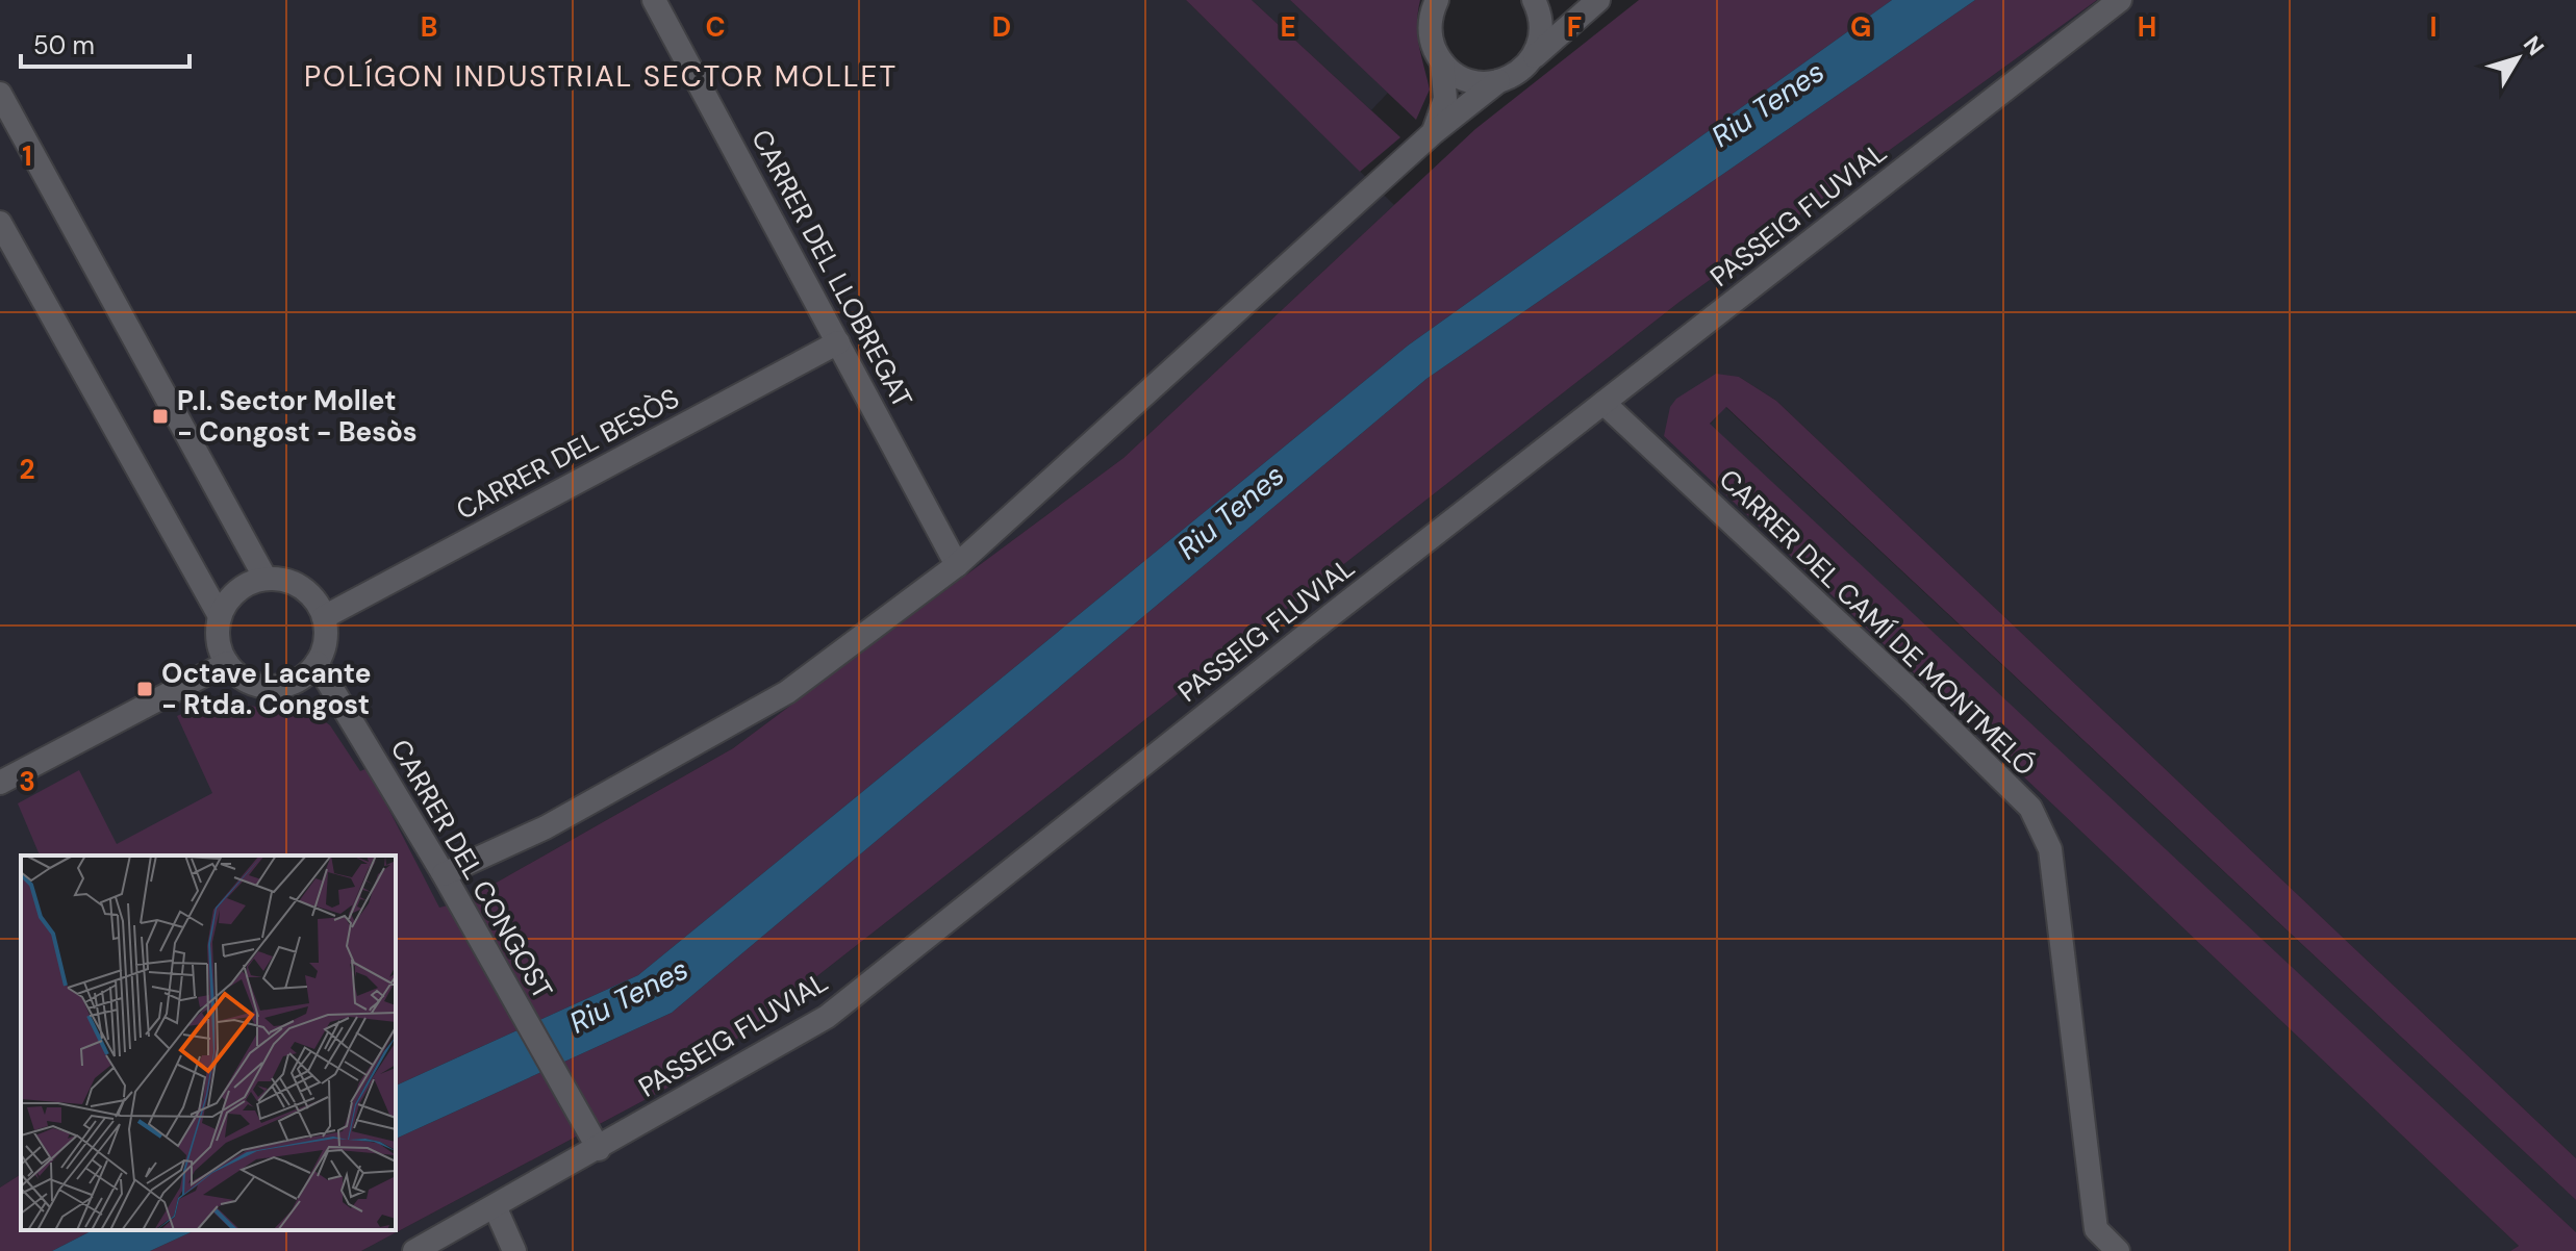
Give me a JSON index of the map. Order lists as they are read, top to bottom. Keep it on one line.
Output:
{"streets":{"street":["PASSEIG FLUVIAL","CARRER DEL LLOBREGAT","CARRER DEL BESÒS","CARRER DEL CAMÍ DE MONTMELÓ","CARRER DEL CONGOST"]},"crossings":[["PASSEIG FLUVIAL","CARRER DEL CAMÍ DE MONTMELÓ"],["PASSEIG FLUVIAL","CARRER DEL CONGOST"],["CARRER DEL LLOBREGAT","CARRER DEL BESÒS"],["CARRER DEL BESÒS","CARRER DEL CONGOST"]],"districts":["POLÍGON INDUSTRIAL SECTOR MOLLET"],"water":["Riu Tenes"],"places":{"transit":["P.I. Sector Mollet - Congost - Besòs","Octave Lacante - Rtda. Congost"]},"scale_bar":"50 m","north":"top right","grid":{"columns":["B","C","D","E","F","G","H","I"],"rows":["1","2","3"]}}
